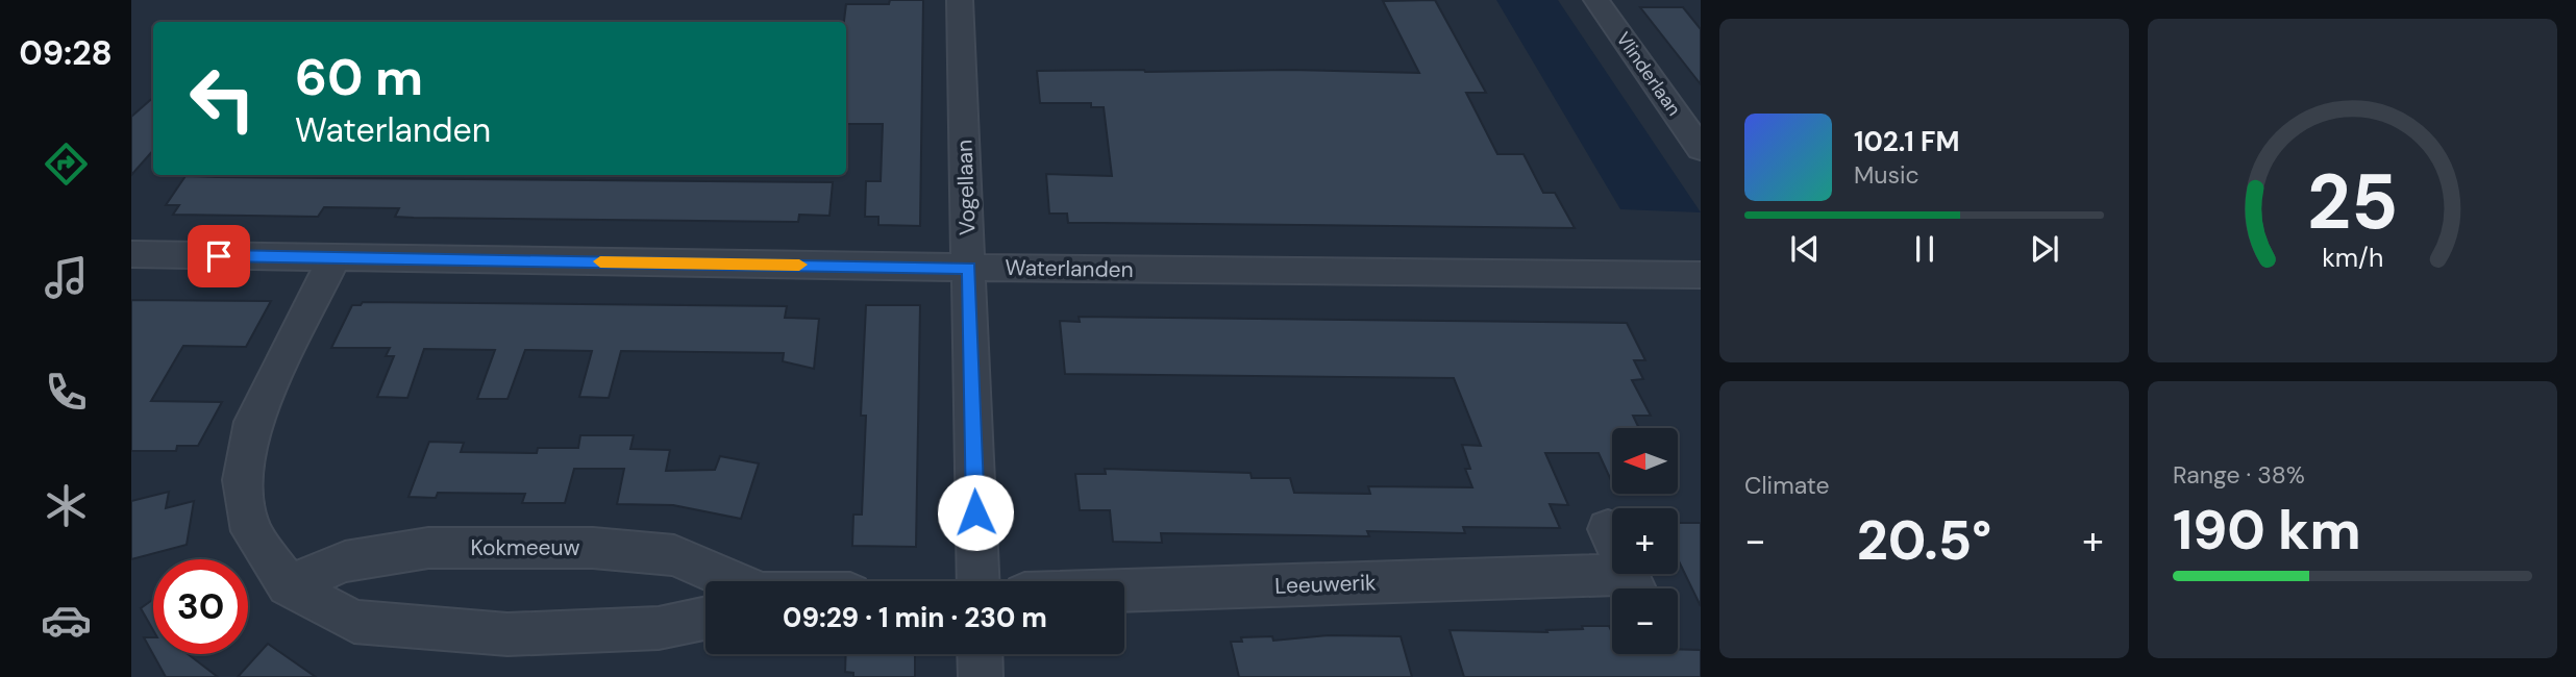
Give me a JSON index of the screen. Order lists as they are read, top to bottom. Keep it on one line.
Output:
{"streets":{"street":["Vlinderlaan","Vogellaan","Waterlanden","Kokmeeuw","Leeuwerik"]},"crossings":[["Vogellaan","Waterlanden"]],"north":"left","page":{"tabs":"09:28","turn":["60 m","Waterlanden"],"song":["102.1 FM","Music"],"tile":["Climate",["Range · 38%","190 km"]],"map_buttons":["+","−"],"heat":["−","20.5°","+"],"limit":"30","trip":"09:29 · 1 min · 230 m","gauge":["25","km/h"]}}
